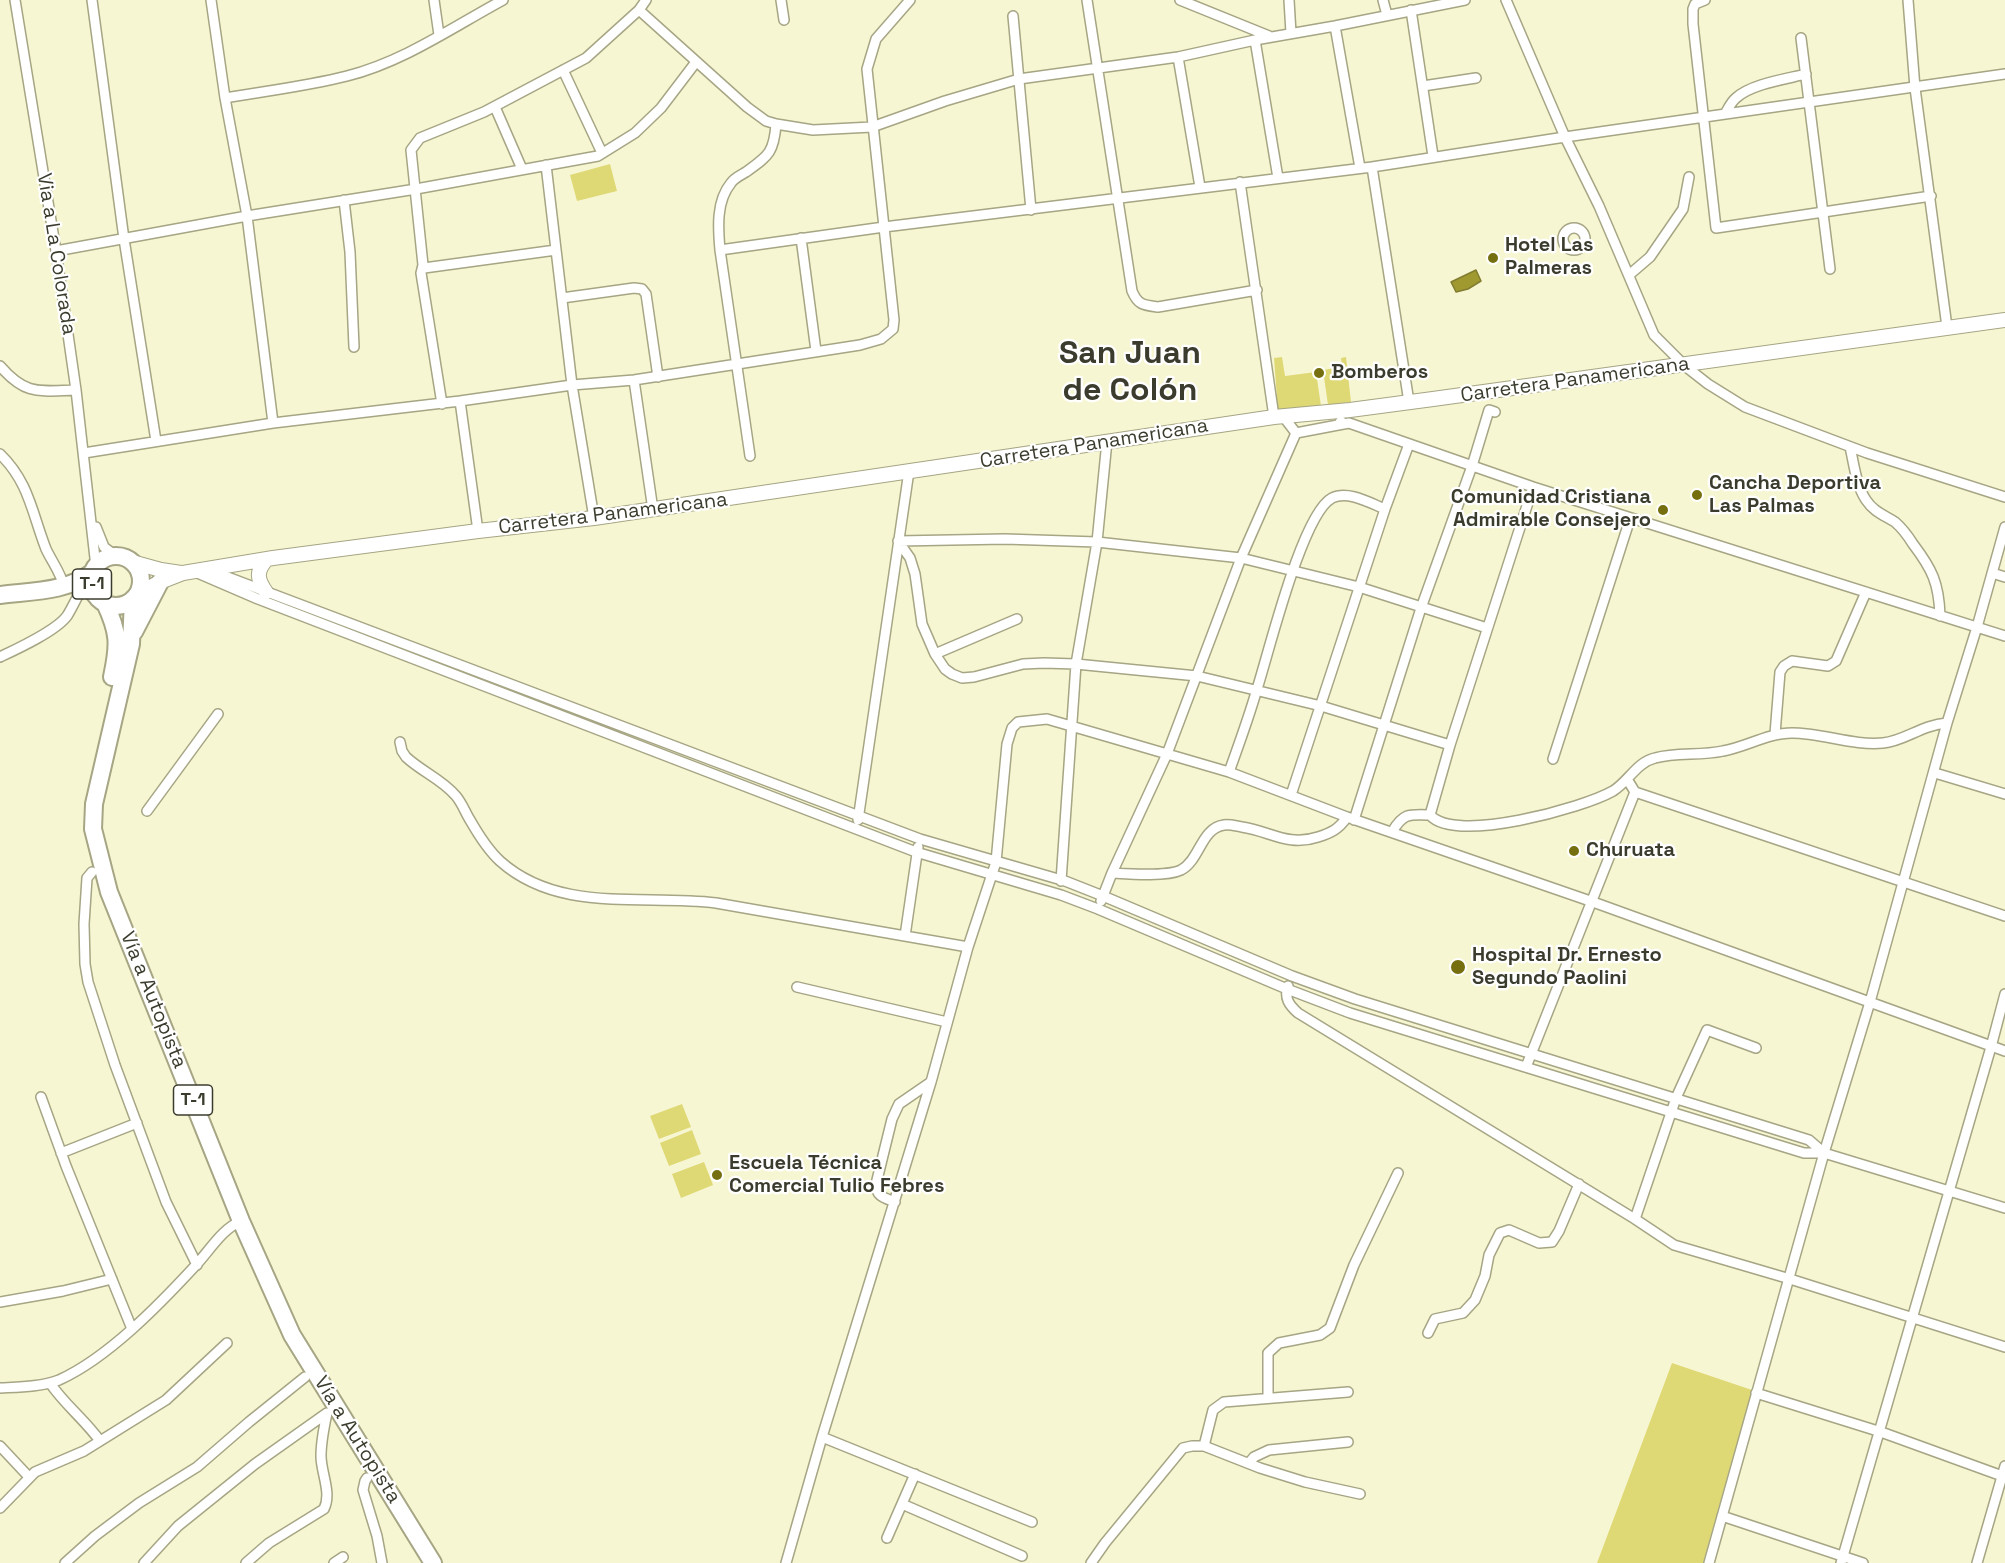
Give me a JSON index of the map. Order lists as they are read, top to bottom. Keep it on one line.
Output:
{"streets":{"highway":["T-1","Vía a Autopista"],"main road":["Carretera Panamericana"],"street":["Via a La Colorada"]},"crossings":[["Via a La Colorada","Carretera Panamericana"],["Via a La Colorada","T-1"],["Via a La Colorada","Vía a Autopista"],["Carretera Panamericana","T-1"],["Carretera Panamericana","Vía a Autopista"],["T-1","Vía a Autopista"]],"districts":["San Juan de Colón"],"places":["Hotel Las Palmeras","Bomberos","Cancha Deportiva Las Palmas","Comunidad Cristiana Admirable Consejero","Churuata","Hospital Dr. Ernesto Segundo Paolini","Escuela Técnica Comercial Tulio Febres"]}
